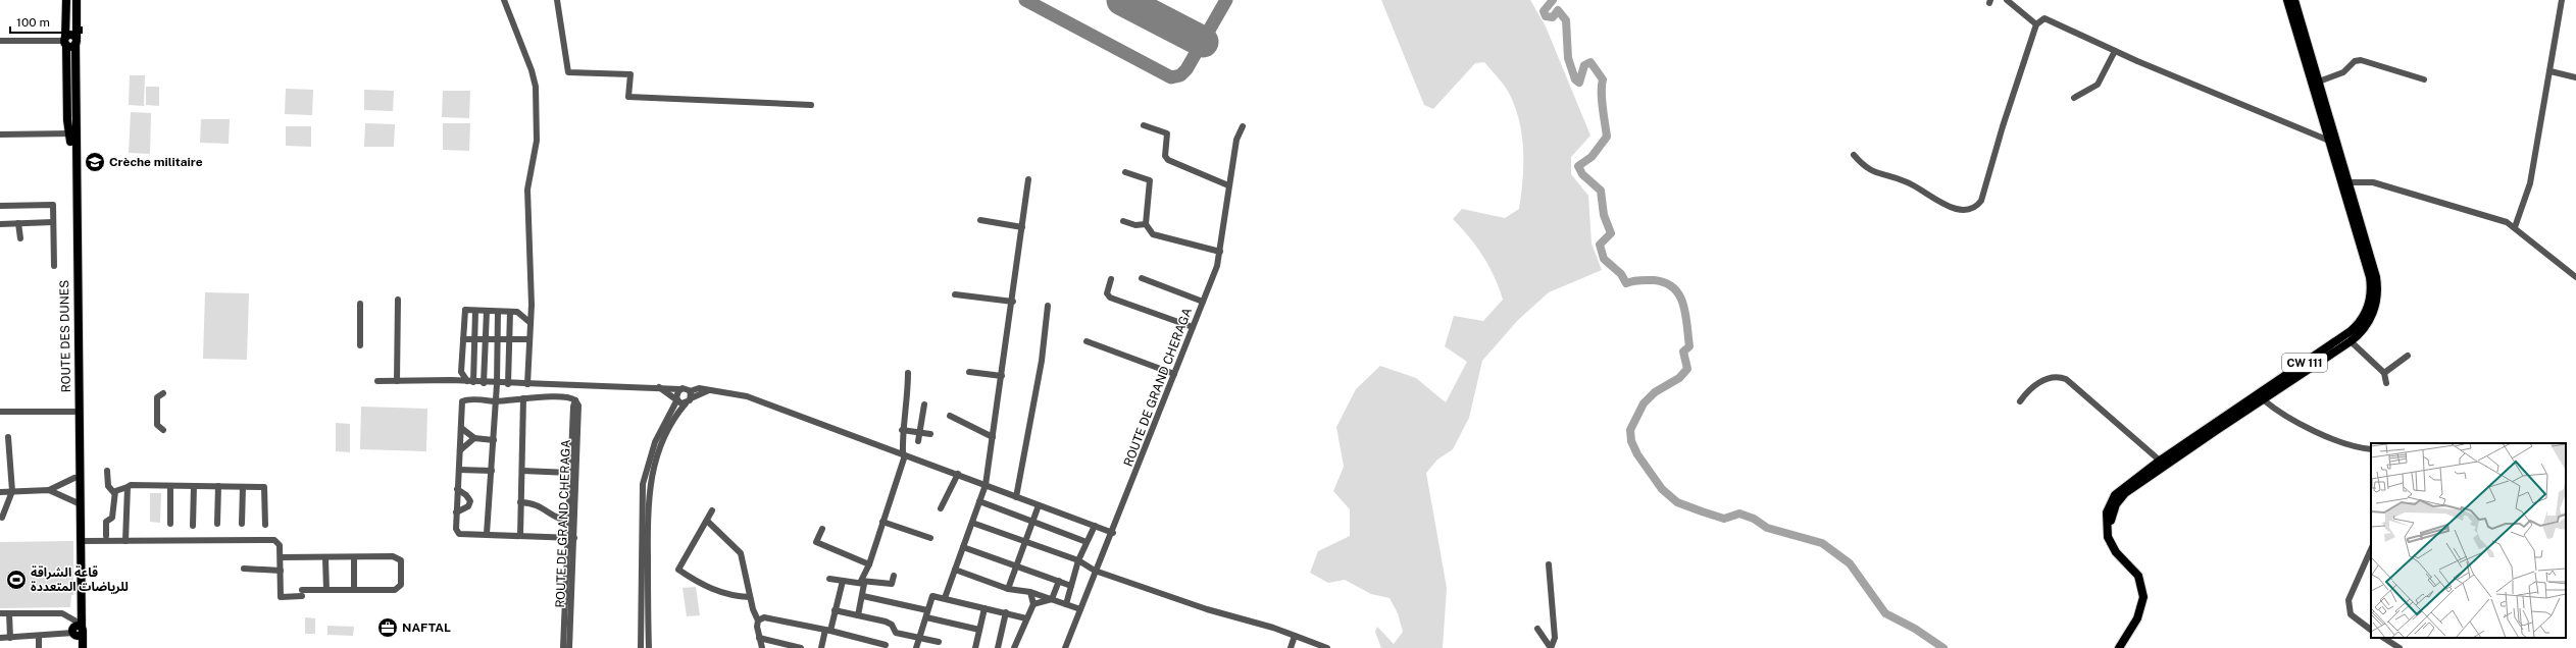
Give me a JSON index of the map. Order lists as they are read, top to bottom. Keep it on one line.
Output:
{"streets":{"main road":["ROUTE DES DUNES","CW 111"],"street":["ROUTE DE GRAND CHERAGA"]},"places":{"school or university":["Crèche militaire"],"sports":["قاعة الشراقة للرياضات المتعددة"],"office":["NAFTAL"]},"scale_bar":"100 m"}
